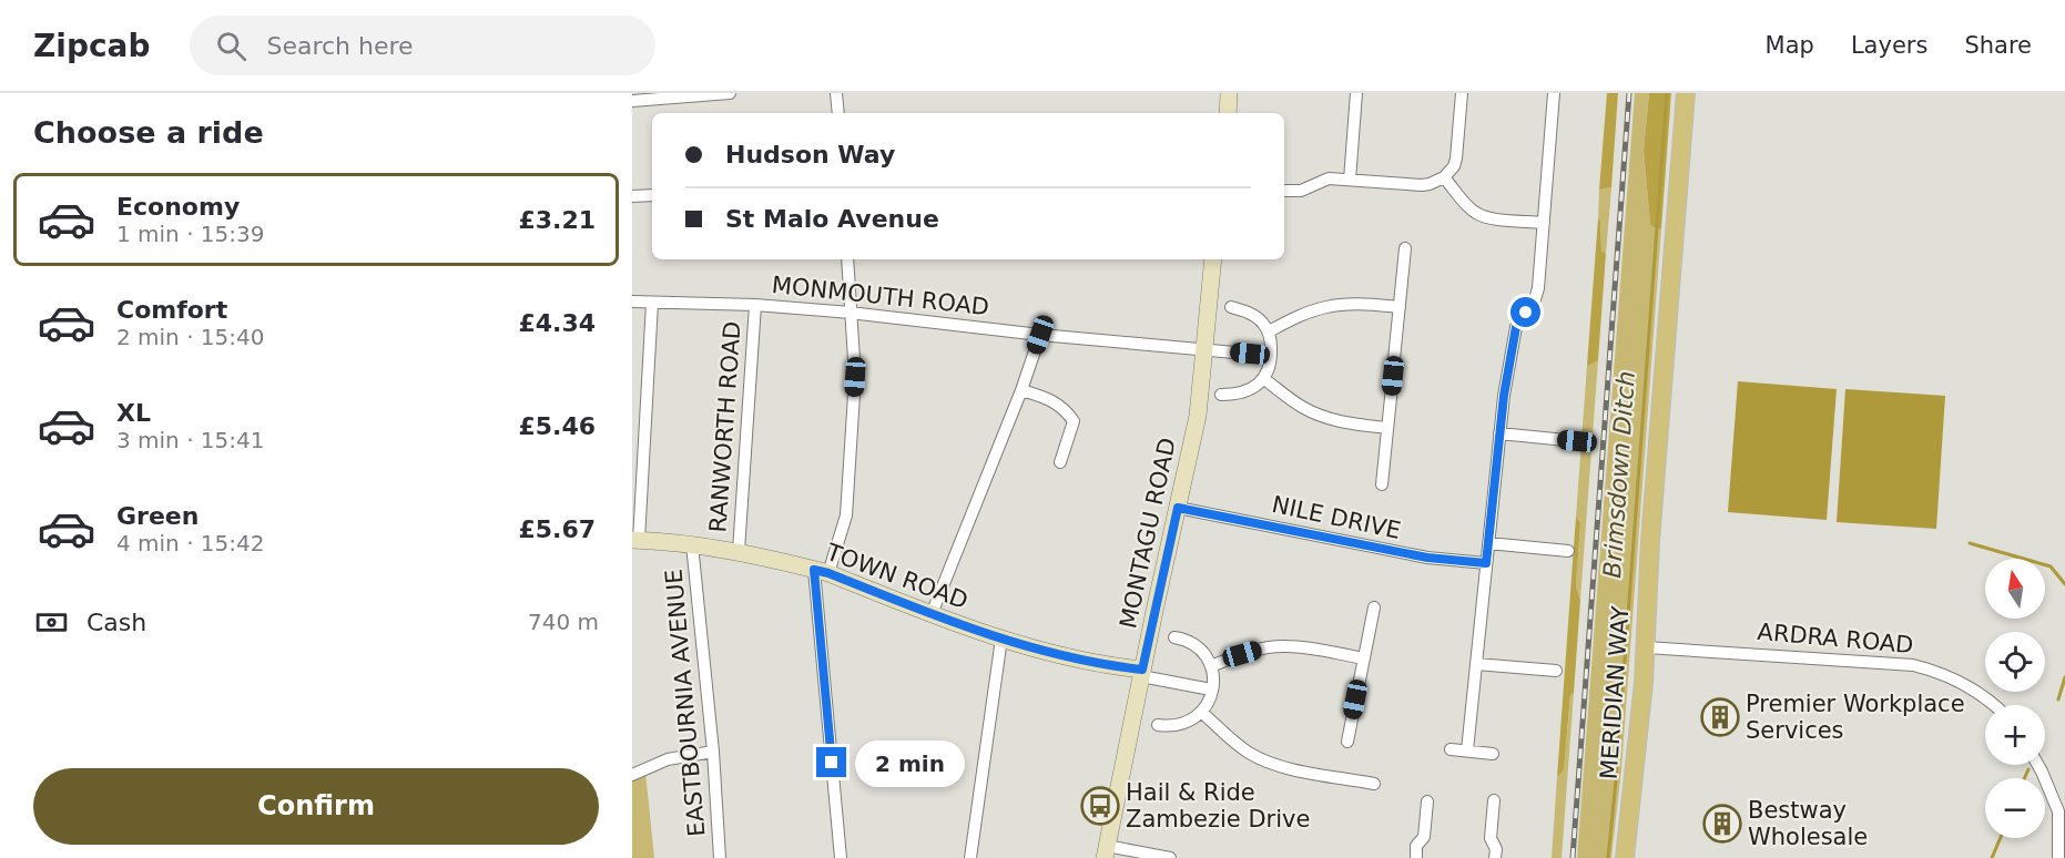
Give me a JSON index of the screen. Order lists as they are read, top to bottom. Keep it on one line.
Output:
{"streets":{"main road":["MONTAGU ROAD","TOWN ROAD","MERIDIAN WAY"],"street":["MONMOUTH ROAD","RANWORTH ROAD","NILE DRIVE","ARDRA ROAD","EASTBOURNIA AVENUE"]},"crossings":[["MONMOUTH ROAD","RANWORTH ROAD"],["MONMOUTH ROAD","MONTAGU ROAD"],["RANWORTH ROAD","TOWN ROAD"],["NILE DRIVE","MONTAGU ROAD"],["MONTAGU ROAD","TOWN ROAD"],["TOWN ROAD","EASTBOURNIA AVENUE"],["ARDRA ROAD","MERIDIAN WAY"]],"water":["Brimsdown Ditch"],"places":{"building":["Premier Workplace Services","Bestway Wholesale"],"bus stop":["Hail & Ride Zambezie Drive"]},"north":"top","page":{"header":"Zipcab","search":"Search here","nav":["Map","Layers","Share"],"heading":"Choose a ride","banner":["Hudson Way","St Malo Avenue"],"list":[{"name":"Economy","note":"1 min · 15:39","value":"£3.21"},{"name":"Comfort","note":"2 min · 15:40","value":"£4.34"},{"name":"XL","note":"3 min · 15:41","value":"£5.46"},{"name":"Green","note":"4 min · 15:42","value":"£5.67"}],"map_buttons":["+","−"],"pay":["Cash","740 m"],"bubble":"2 min","buttons":"Confirm"}}
